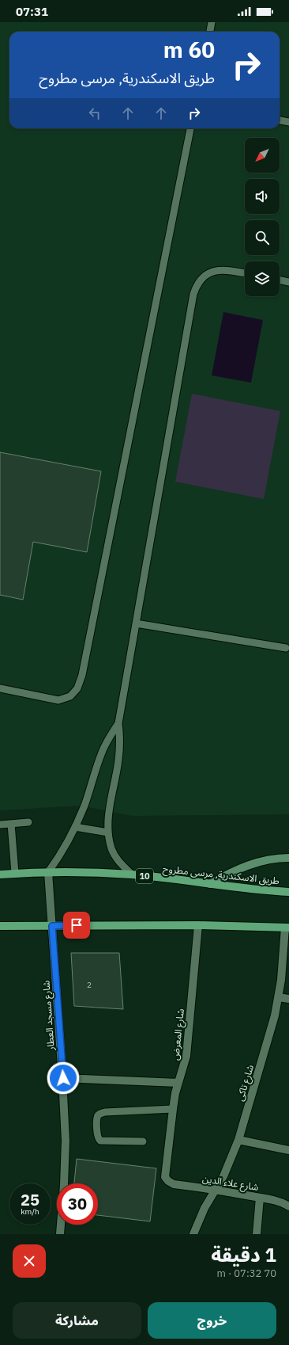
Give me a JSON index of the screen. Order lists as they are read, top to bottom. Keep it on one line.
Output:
{"streets":{"main road":["طريق الاسكندرية, مرسى مطروح","10"],"street":["شارع مسجد العطار","شارع المعرض","شارع تاكى","شارع علاء الدين"]},"crossings":[["طريق الاسكندرية, مرسى مطروح","شارع مسجد العطار"],["شارع المعرض","شارع علاء الدين"],["شارع تاكى","شارع علاء الدين"]],"house_numbers":["2"],"north":"bottom left","page":{"status":"07:31","turn":["60 m","طريق الاسكندرية, مرسى مطروح"],"speed":"25 km/h","limit":"30","heading":["1 دقيقة","70 m · 07:32"],"buttons":["خروج","مشاركة"]}}
